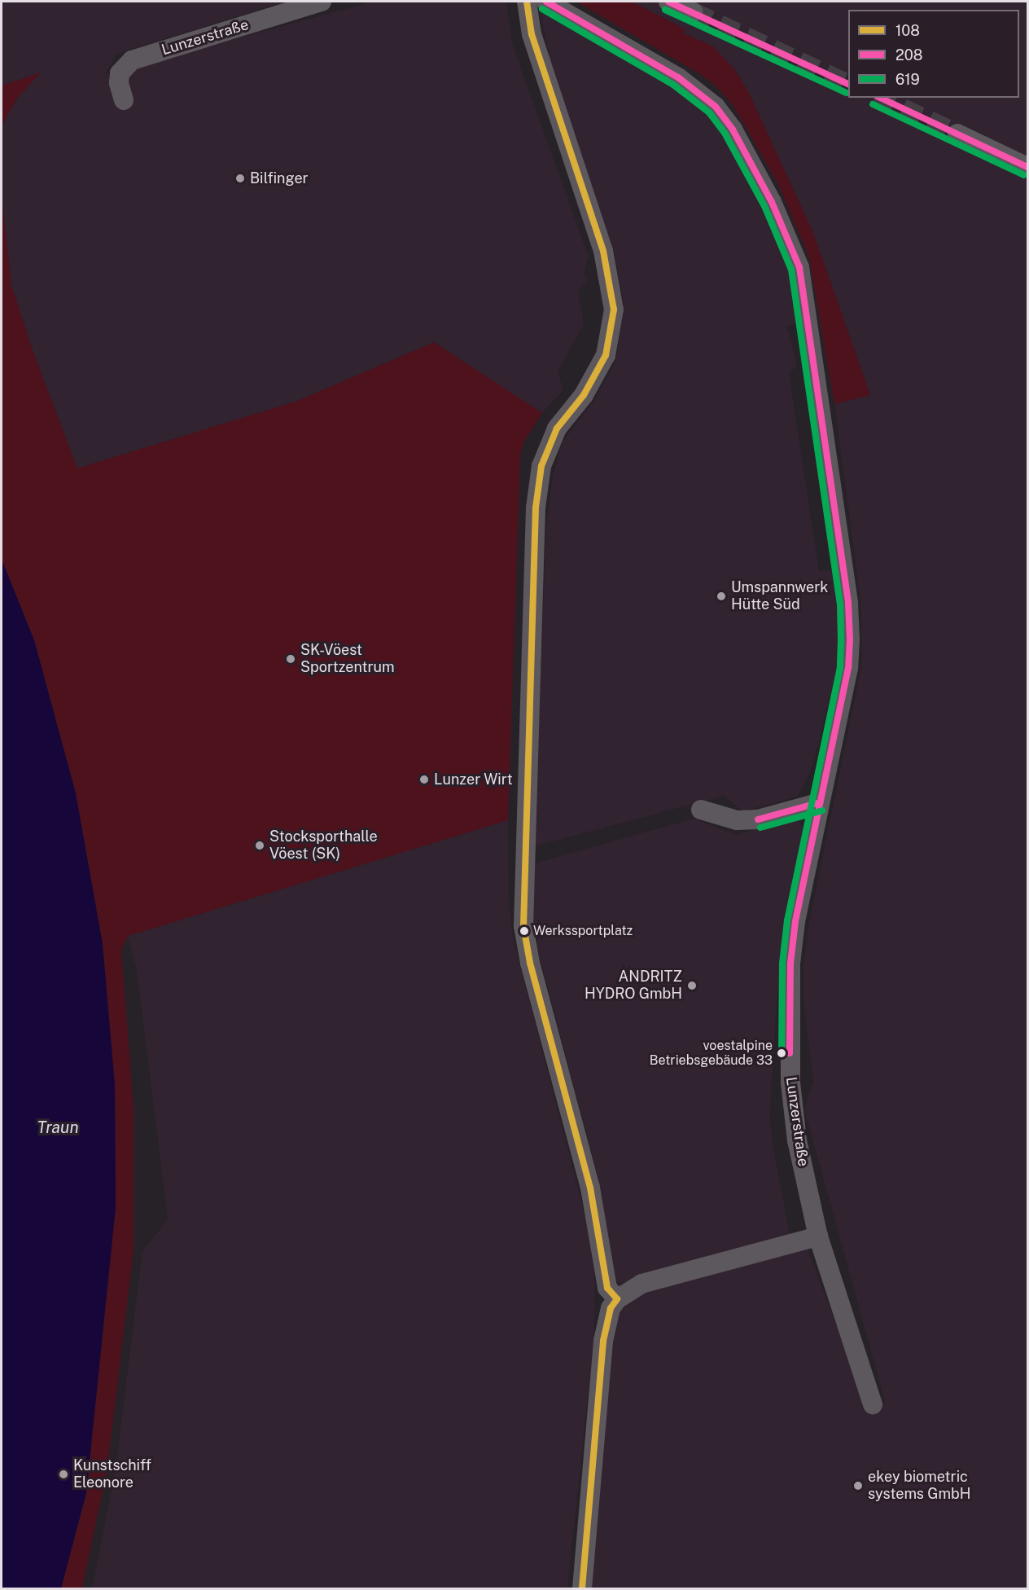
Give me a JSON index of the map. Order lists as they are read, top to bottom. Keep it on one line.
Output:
{"streets":{"street":["Lunzerstraße"]},"water":["Traun"],"places":["Bilfinger","Umspannwerk Hütte Süd","SK-Vöest Sportzentrum","Lunzer Wirt","Stocksporthalle Vöest (SK)","Werkssportplatz","ANDRITZ HYDRO GmbH","voestalpine Betriebsgebäude 33","Kunstschiff Eleonore","ekey biometric systems GmbH"],"lines":["transit line 108","transit line 208","transit line 619"],"legend":["108","208","619"]}
